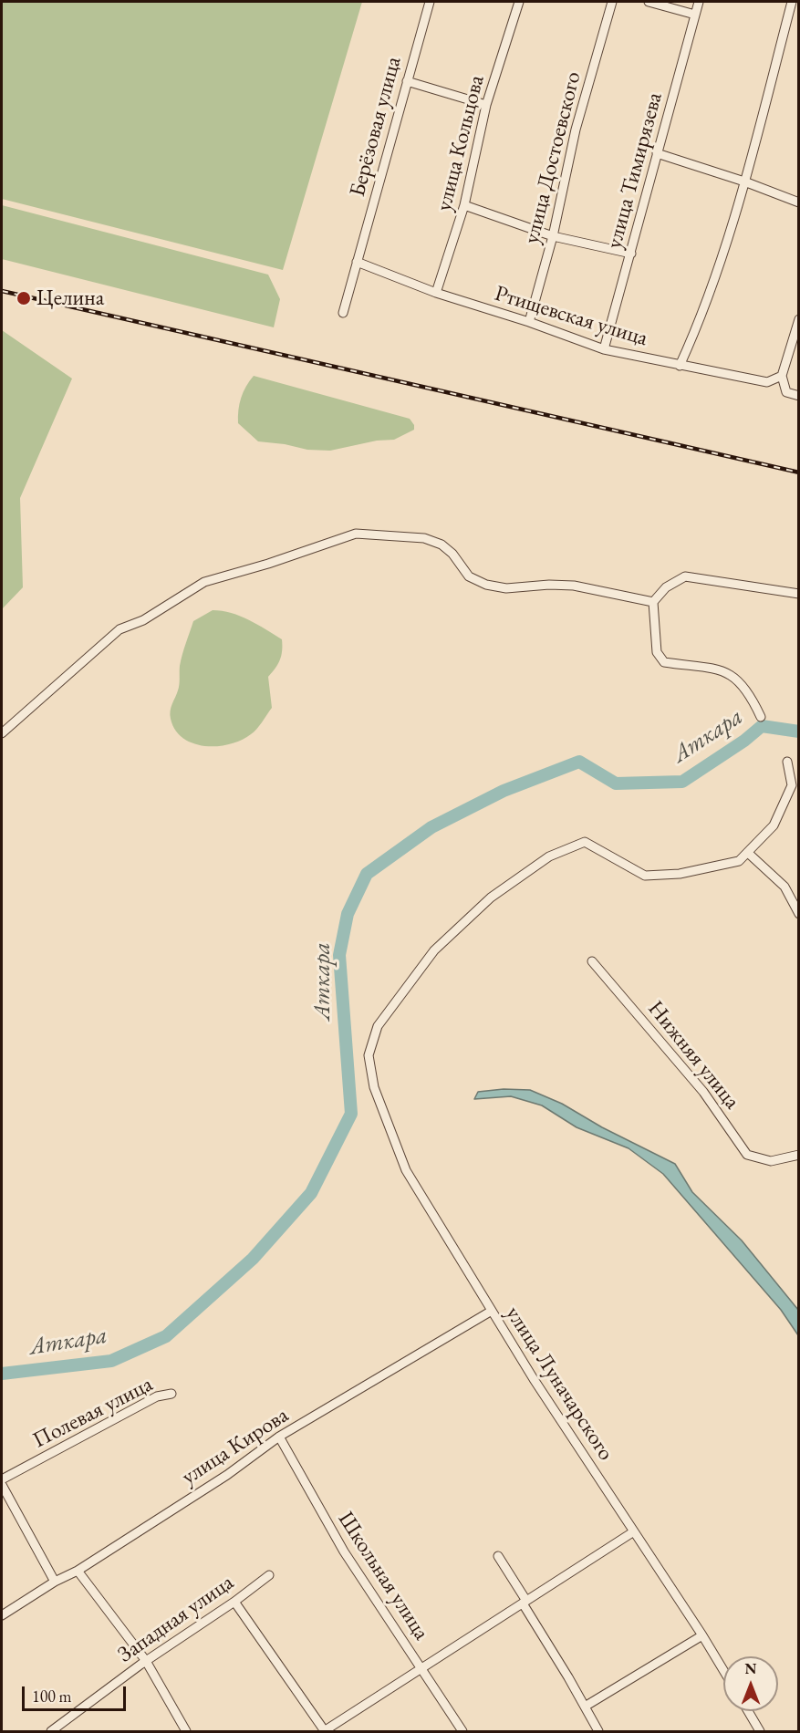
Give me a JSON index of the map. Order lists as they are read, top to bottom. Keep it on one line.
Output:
{"streets":{"street":["Берёзовая улица","улица Кольцова","улица Достоевского","улица Тимирязева","Ртищевская улица","Нижняя улица","улица Луначарского","Полевая улица","улица Кирова","Школьная улица","Западная улица"]},"crossings":[["Берёзовая улица","Ртищевская улица"],["улица Кольцова","Ртищевская улица"],["улица Достоевского","Ртищевская улица"],["улица Тимирязева","Ртищевская улица"],["улица Луначарского","улица Кирова"],["улица Кирова","Школьная улица"]],"water":["Аткара"],"places":["Целина"],"scale_bar":"100 m","north":"top"}
